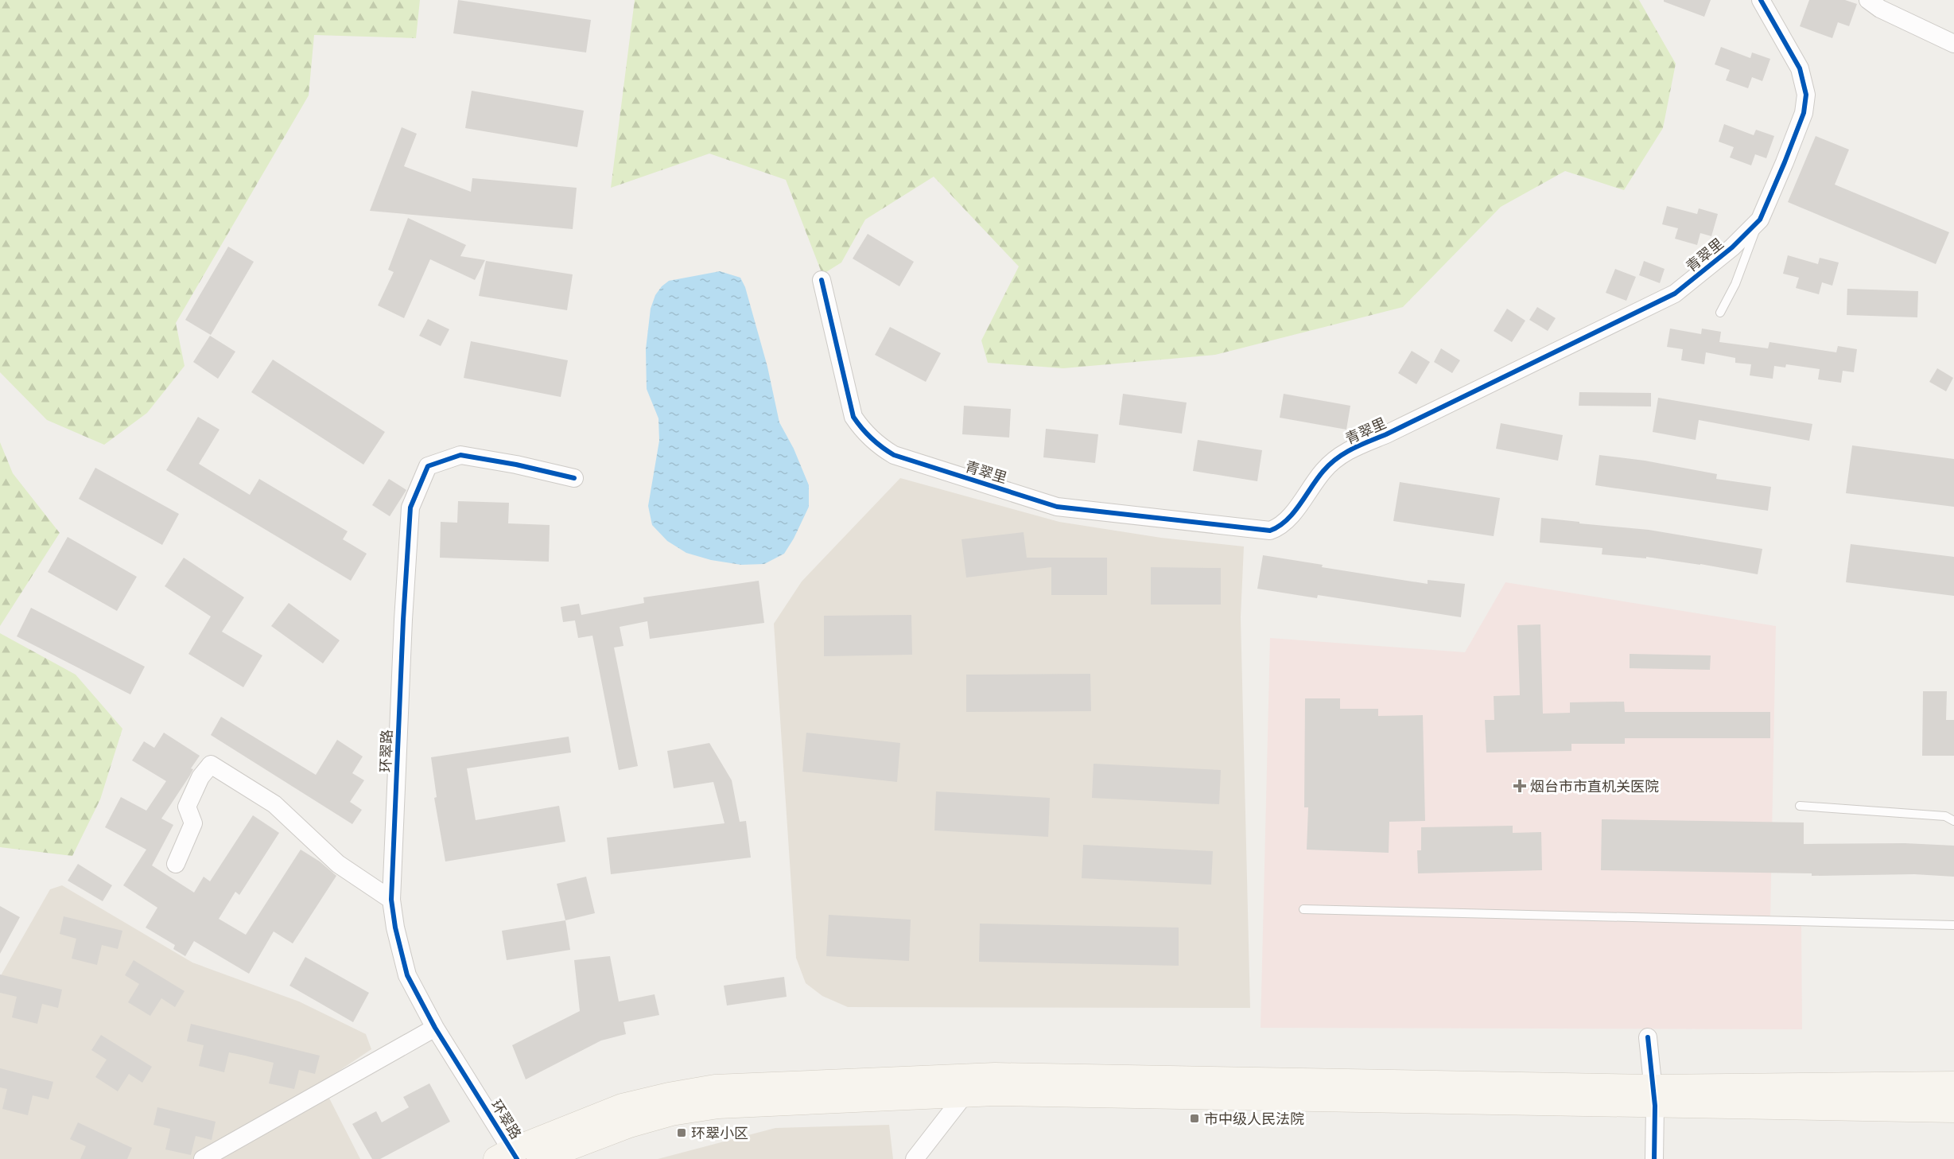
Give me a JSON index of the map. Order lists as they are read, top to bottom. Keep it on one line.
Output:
{"streets":{"street":["青翠里","环翠路"]},"places":{"health":["烟台市市直机关医院"],"transit":["市中级人民法院","环翠小区"]}}
